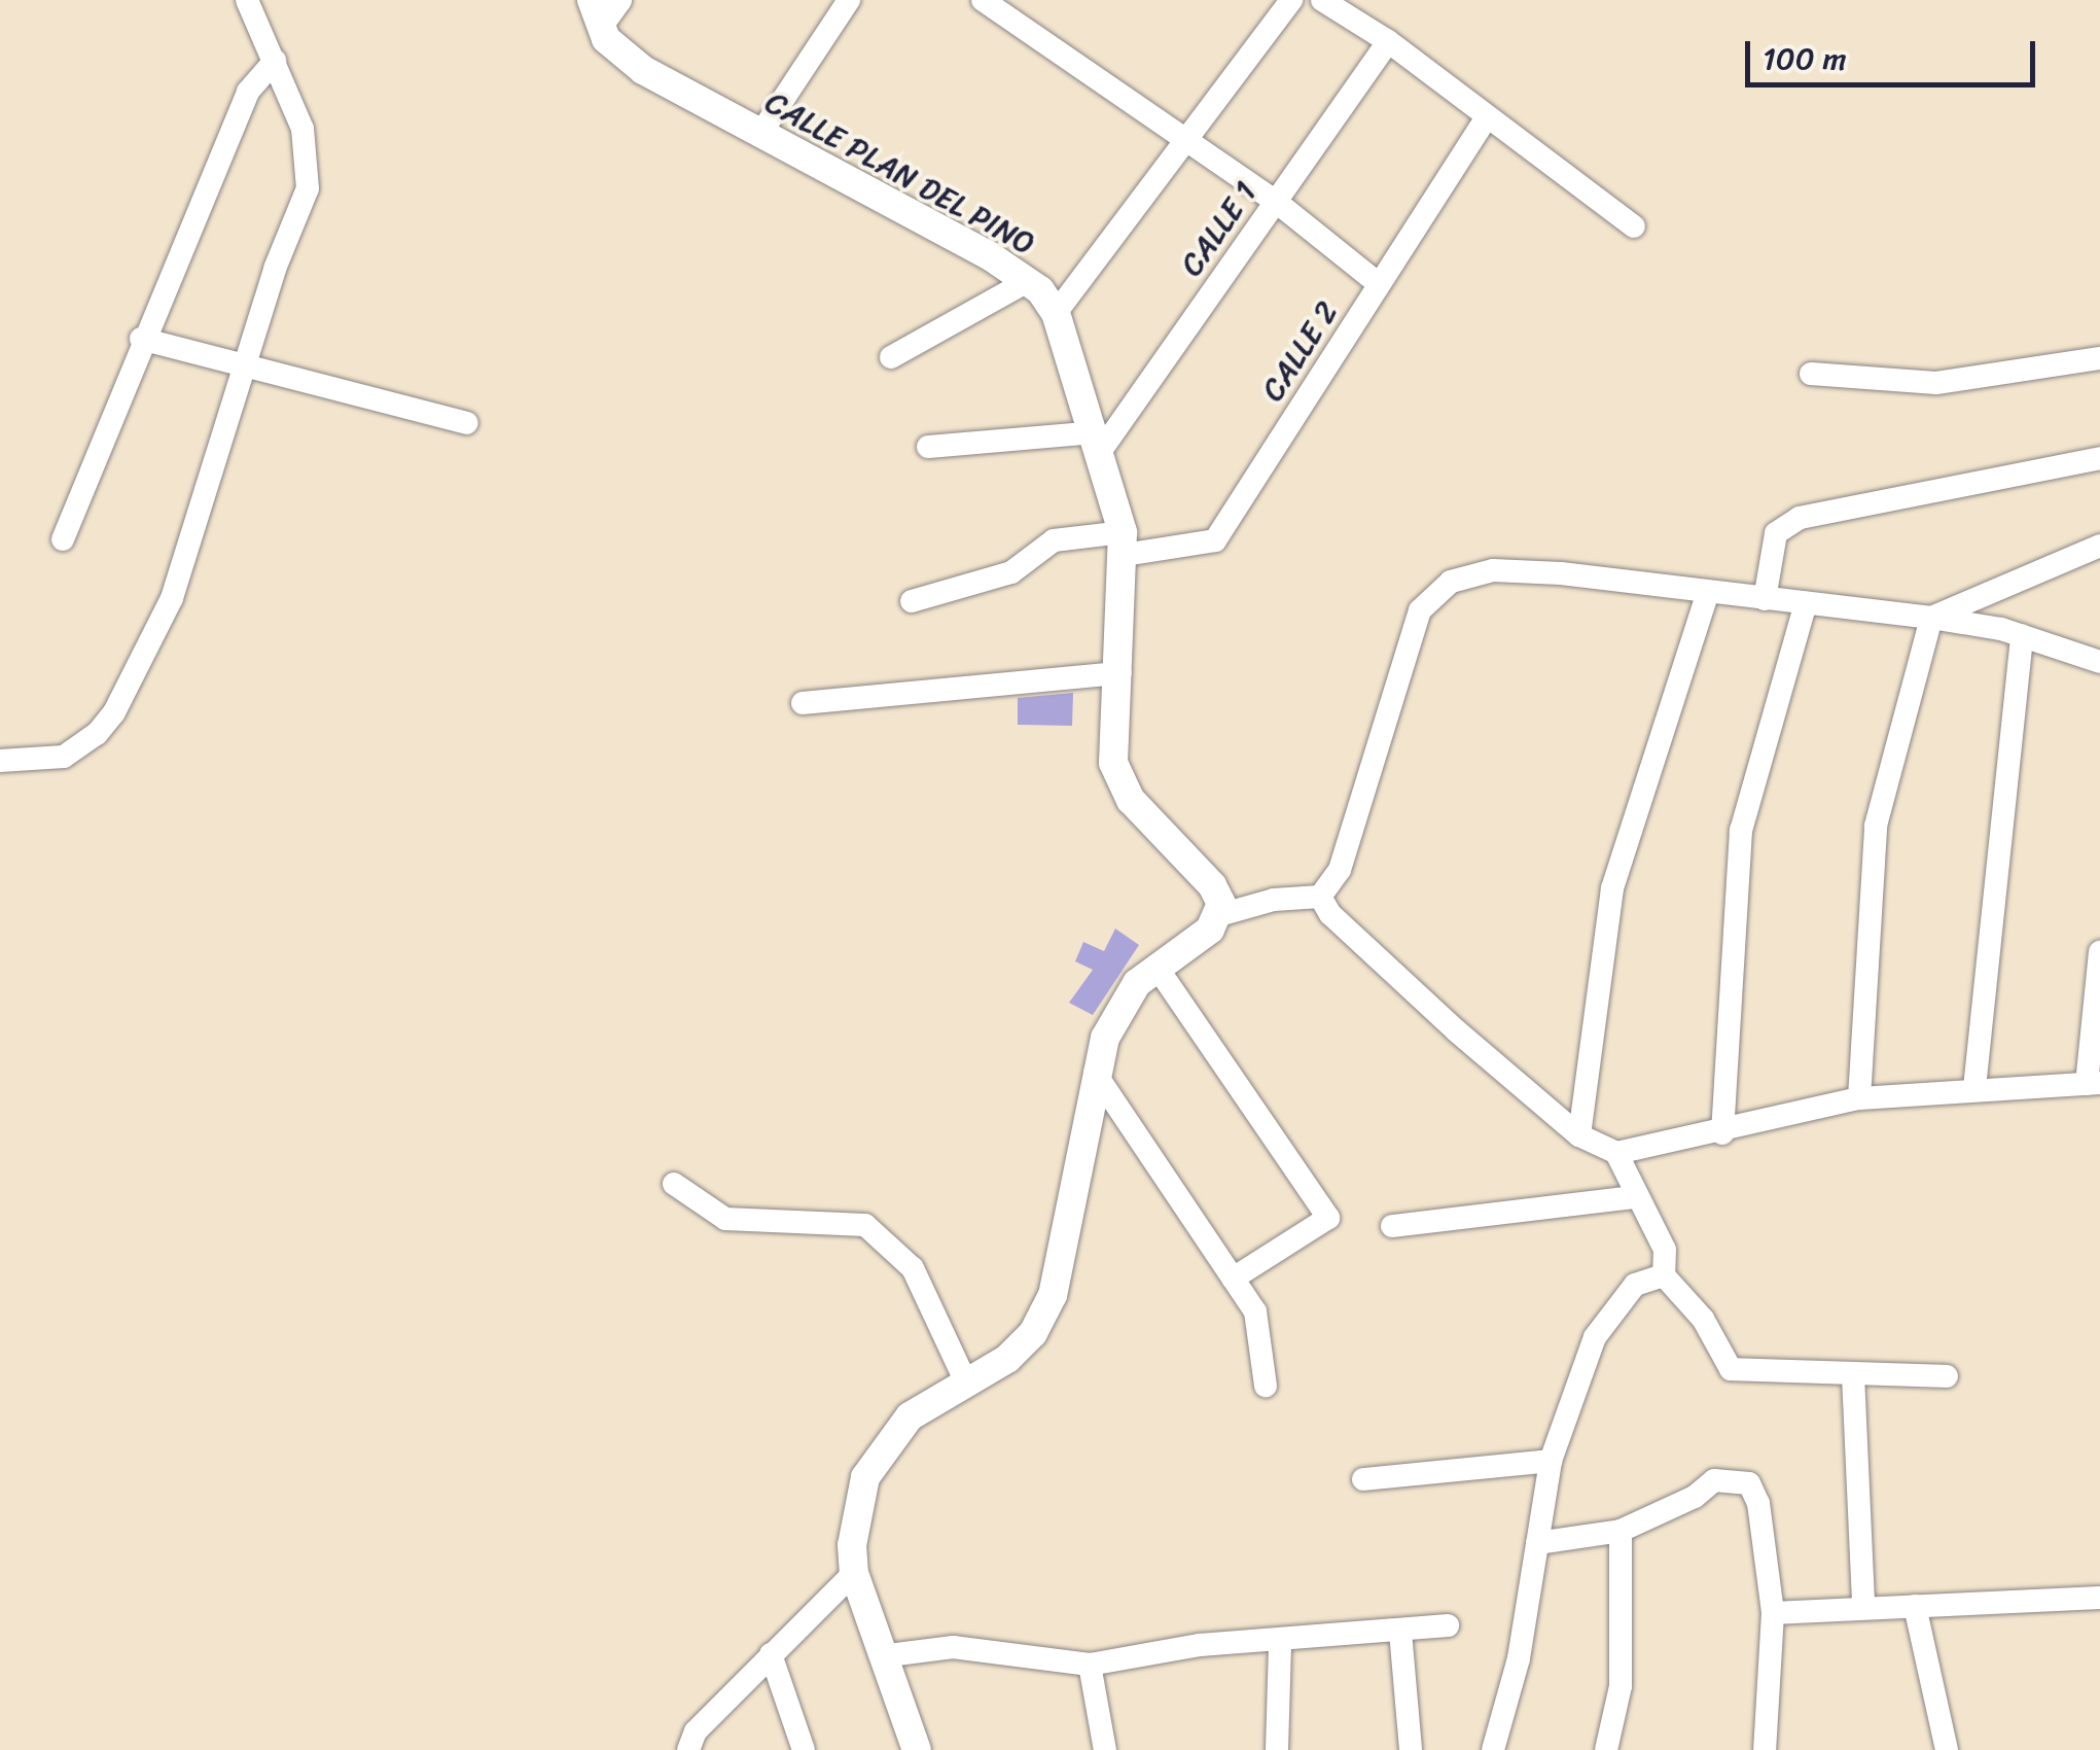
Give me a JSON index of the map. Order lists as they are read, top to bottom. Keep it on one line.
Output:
{"streets":{"street":["CALLE PLAN DEL PINO","CALLE 1","CALLE 2"]},"crossings":[["CALLE PLAN DEL PINO","CALLE 1"],["CALLE PLAN DEL PINO","CALLE 2"]],"scale_bar":"100 m"}
